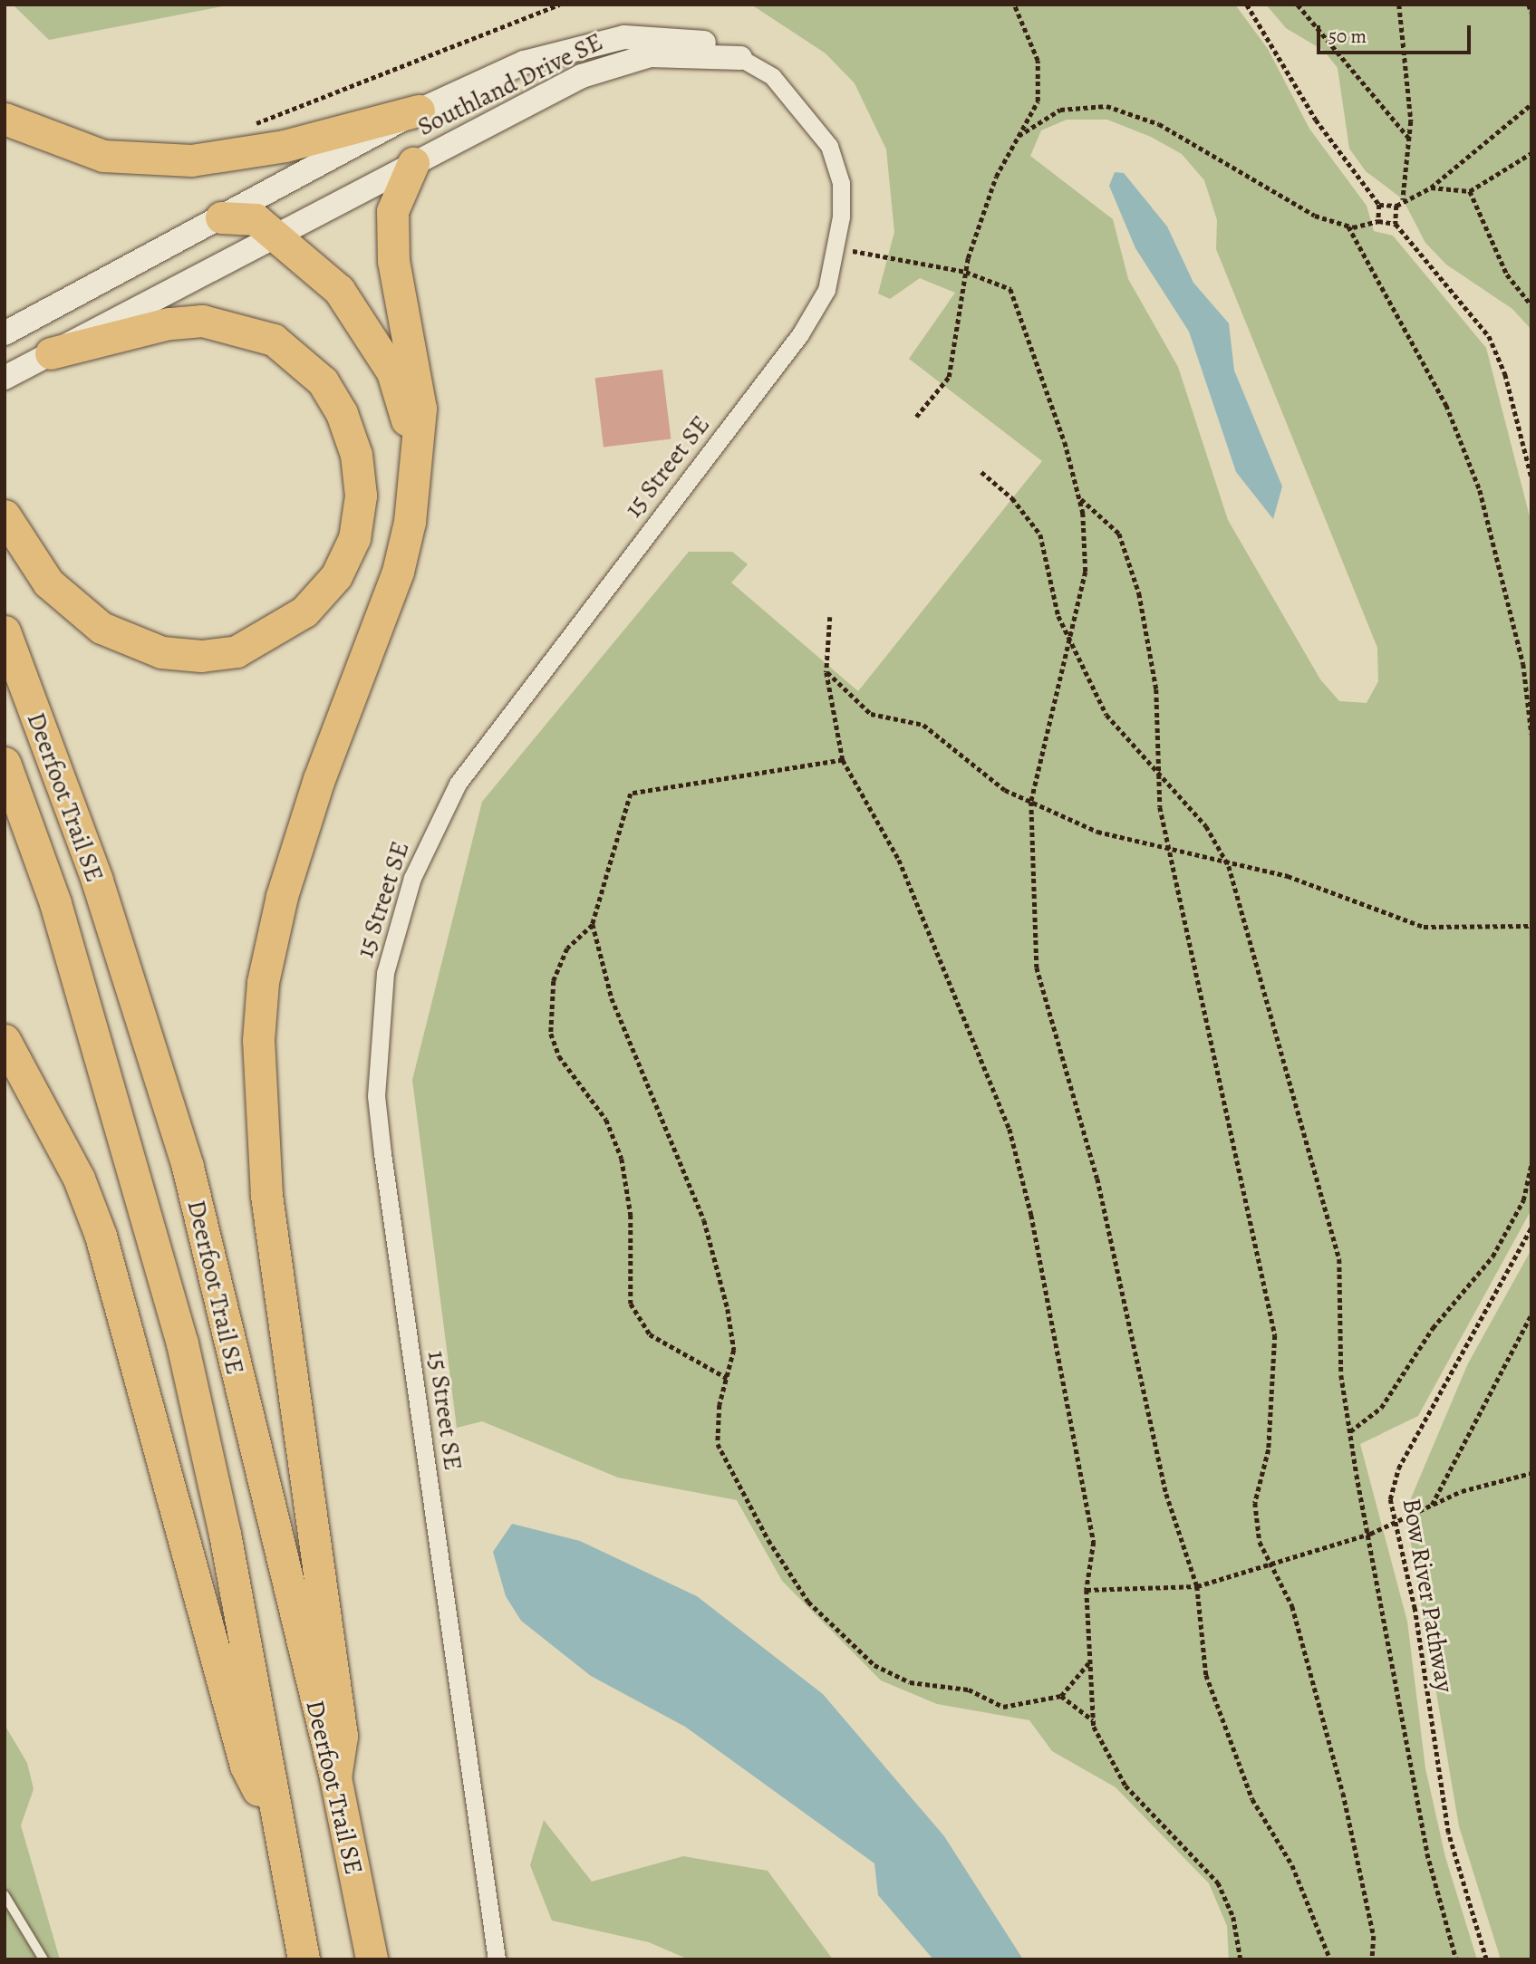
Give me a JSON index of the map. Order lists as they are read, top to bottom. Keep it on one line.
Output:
{"streets":{"highway":["Deerfoot Trail SE"],"main road":["Southland Drive SE"],"street":["15 Street SE"],"path":["Bow River Pathway"]},"crossings":[["Southland Drive SE","15 Street SE"]],"scale_bar":"50 m"}
